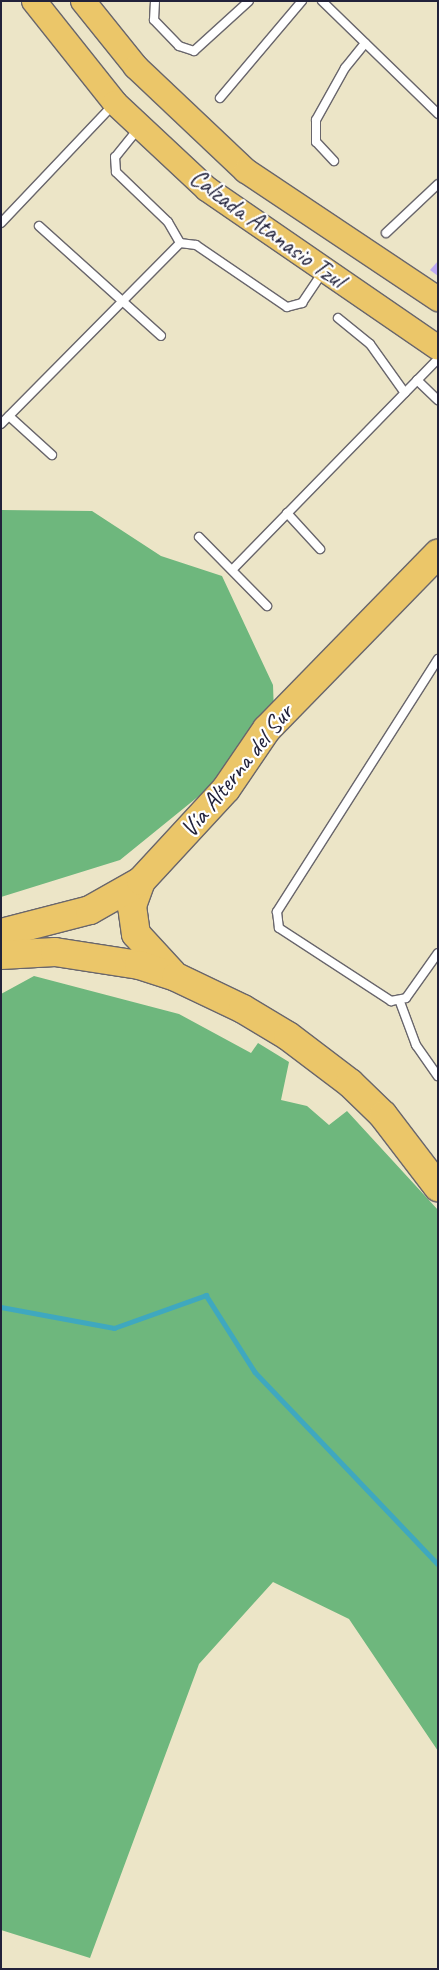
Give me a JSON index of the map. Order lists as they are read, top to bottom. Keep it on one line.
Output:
{"streets":{"highway":["Vía Alterna del Sur"],"main road":["Calzada Atanasio Tzul"]}}
